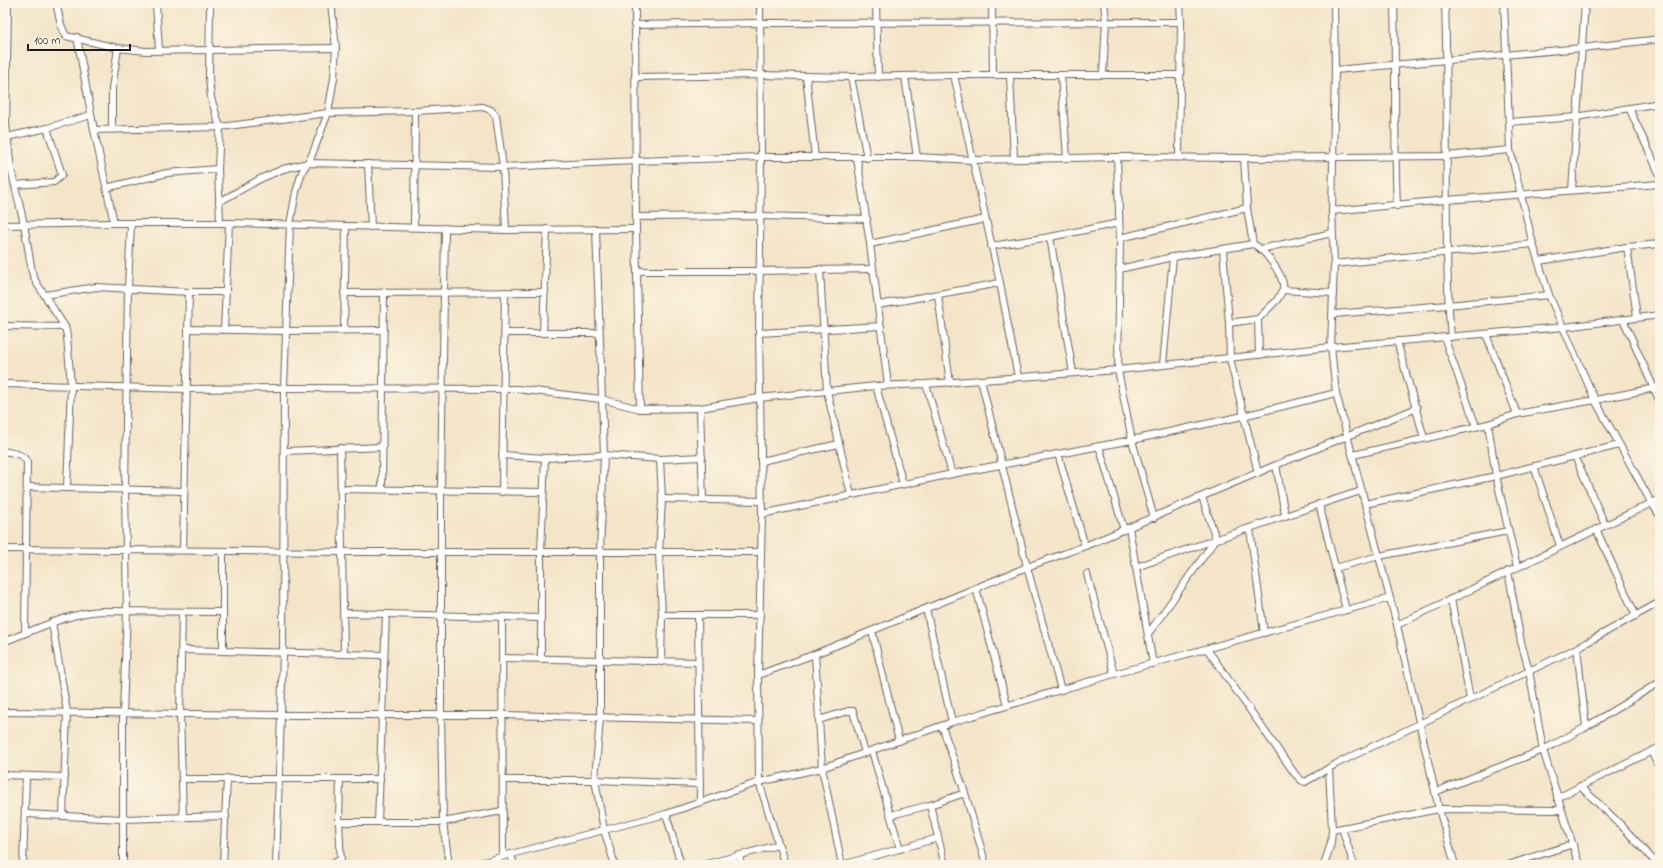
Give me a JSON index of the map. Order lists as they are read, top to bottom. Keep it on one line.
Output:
{"scale_bar":"100 m"}
